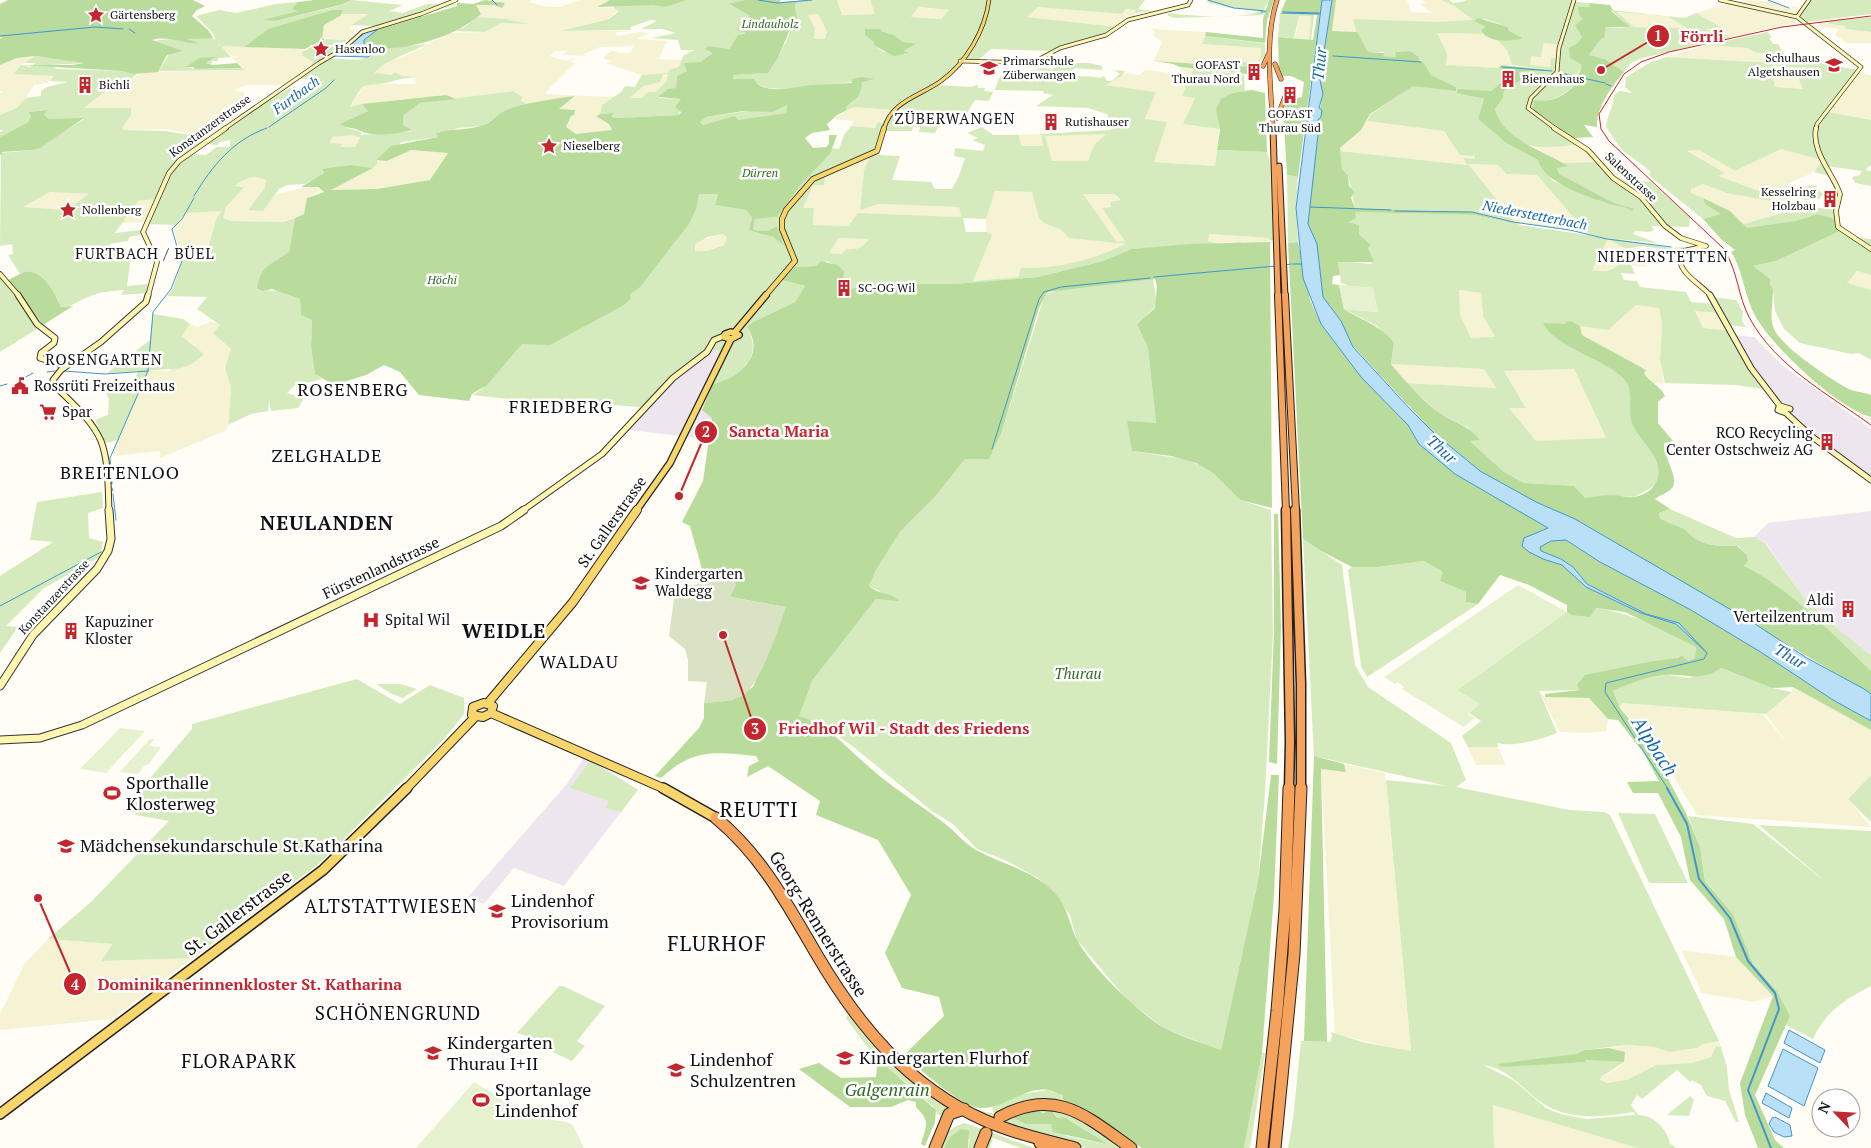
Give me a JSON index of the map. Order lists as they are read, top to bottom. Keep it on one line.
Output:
{"streets":{"highway":["Georg-Rennerstrasse"],"main road":["St. Gallerstrasse"],"street":["Konstanzerstrasse","Salenstrasse","Fürstenlandstrasse"]},"crossings":[["St. Gallerstrasse","Fürstenlandstrasse"]],"districts":["ZÜBERWANGEN","FURTBACH / BÜEL","NIEDERSTETTEN","ROSENGARTEN","ROSENBERG","FRIEDBERG","ZELGHALDE","BREITENLOO","NEULANDEN","WEIDLE","WALDAU","REUTTI","ALTSTATTWIESEN","FLURHOF","SCHÖNENGRUND","FLORAPARK"],"water":["Thur","Furtbach","Niederstetterbach","Alpbach"],"parks":["Lindauholz","Dürren","Höchi","Thurau","Galgenrain"],"places":{"place":["Gärtensberg","Hasenloo","Nieselberg","Nollenberg"],"school or university":["Schulhaus Algetshausen","Primarschule Züberwangen","Kindergarten Waldegg","Mädchensekundarschule St.Katharina","Lindenhof Provisorium","Kindergarten Thurau I+II","Kindergarten Flurhof","Lindenhof Schulzentren"],"other":["Förrli","Sancta Maria","Friedhof Wil - Stadt des Friedens","Dominikanerinnenkloster St. Katharina"],"building":["GOFAST Thurau Nord","Bienenhaus","Bichli","GOFAST Thurau Süd","Rutishauser","Kesselring Holzbau","SC-OG Wil","RCO Recycling Center Ostschweiz AG","Aldi Verteilzentrum","Kapuziner Kloster"],"public building":["Rossrüti Freizeithaus"],"supermarket":["Spar"],"hospital":["Spital Wil"],"sports":["Sporthalle Klosterweg","Sportanlage Lindenhof"]},"north":"top left"}
